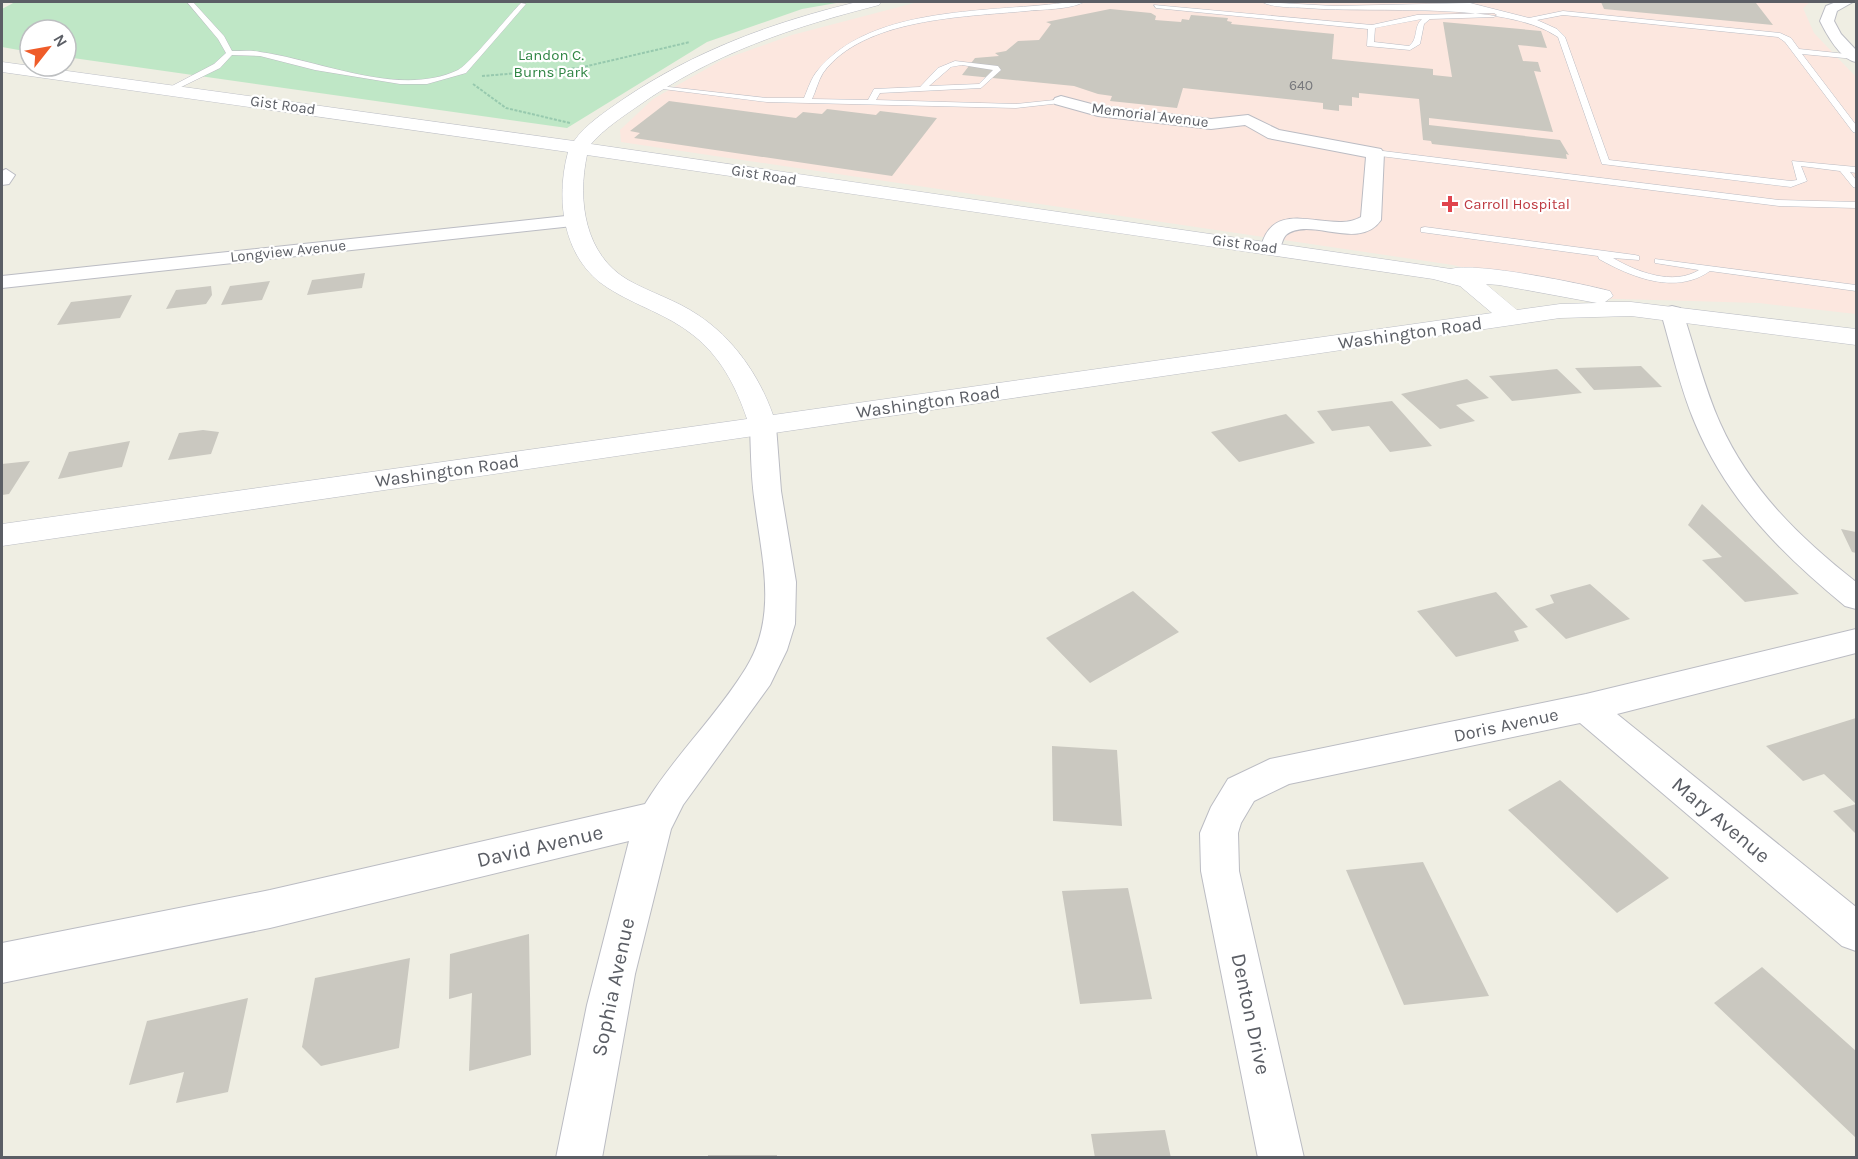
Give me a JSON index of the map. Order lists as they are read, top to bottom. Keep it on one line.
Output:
{"streets":{"street":["Gist Road","Memorial Avenue","Longview Avenue","Washington Road","Doris Avenue","Mary Avenue","David Avenue","Sophia Avenue","Denton Drive"]},"crossings":[["Gist Road","Washington Road"],["Doris Avenue","Mary Avenue"],["Doris Avenue","Denton Drive"],["David Avenue","Sophia Avenue"]],"parks":["Landon C. Burns Park"],"places":{"health":["Carroll Hospital"]},"house_numbers":["640"],"north":"top right"}
